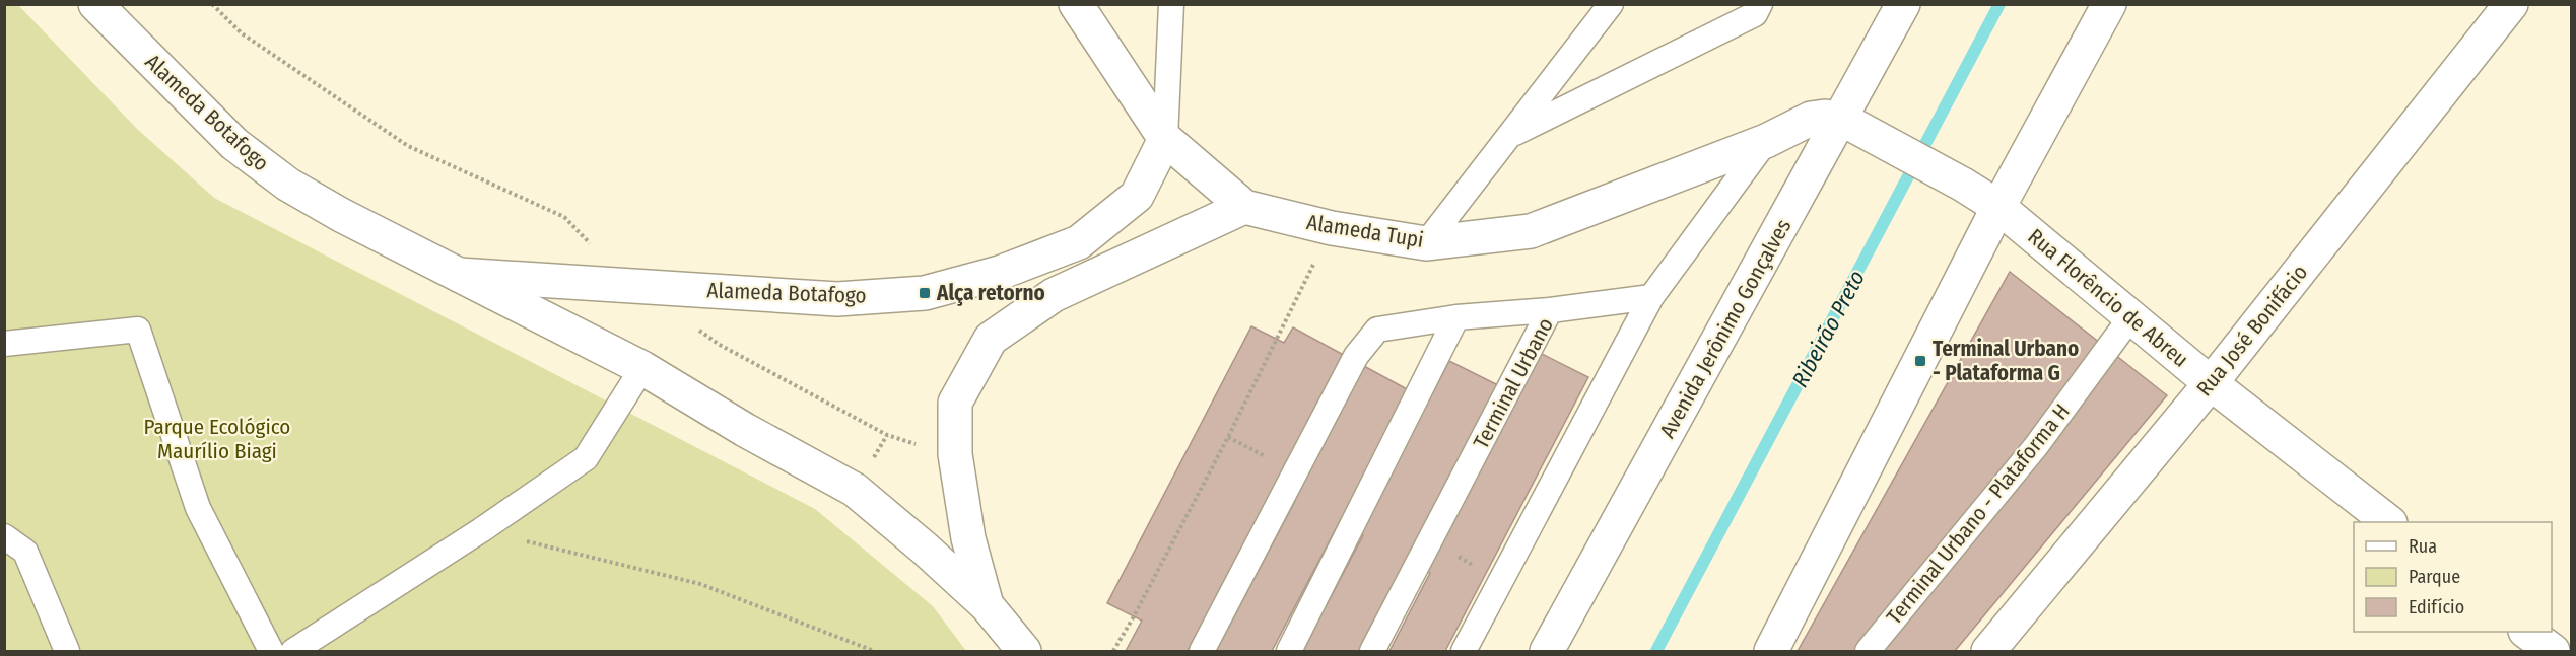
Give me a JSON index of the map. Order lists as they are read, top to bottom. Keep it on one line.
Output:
{"streets":{"street":["Alameda Botafogo","Alameda Tupi","Rua Florêncio de Abreu","Avenida Jerônimo Gonçalves","Rua José Bonifácio"],"lane":["Terminal Urbano","Terminal Urbano - Plataforma H"]},"crossings":[["Alameda Botafogo","Alameda Tupi"],["Alameda Tupi","Rua Florêncio de Abreu"],["Alameda Tupi","Avenida Jerônimo Gonçalves"],["Rua Florêncio de Abreu","Avenida Jerônimo Gonçalves"],["Rua Florêncio de Abreu","Rua José Bonifácio"],["Rua Florêncio de Abreu","Terminal Urbano - Plataforma H"]],"water":["Ribeirão Preto"],"parks":["Parque Ecológico Maurílio Biagi"],"places":{"transit":["Alça retorno","Terminal Urbano - Plataforma G"]},"legend":["Rua","Parque","Edifício"]}
